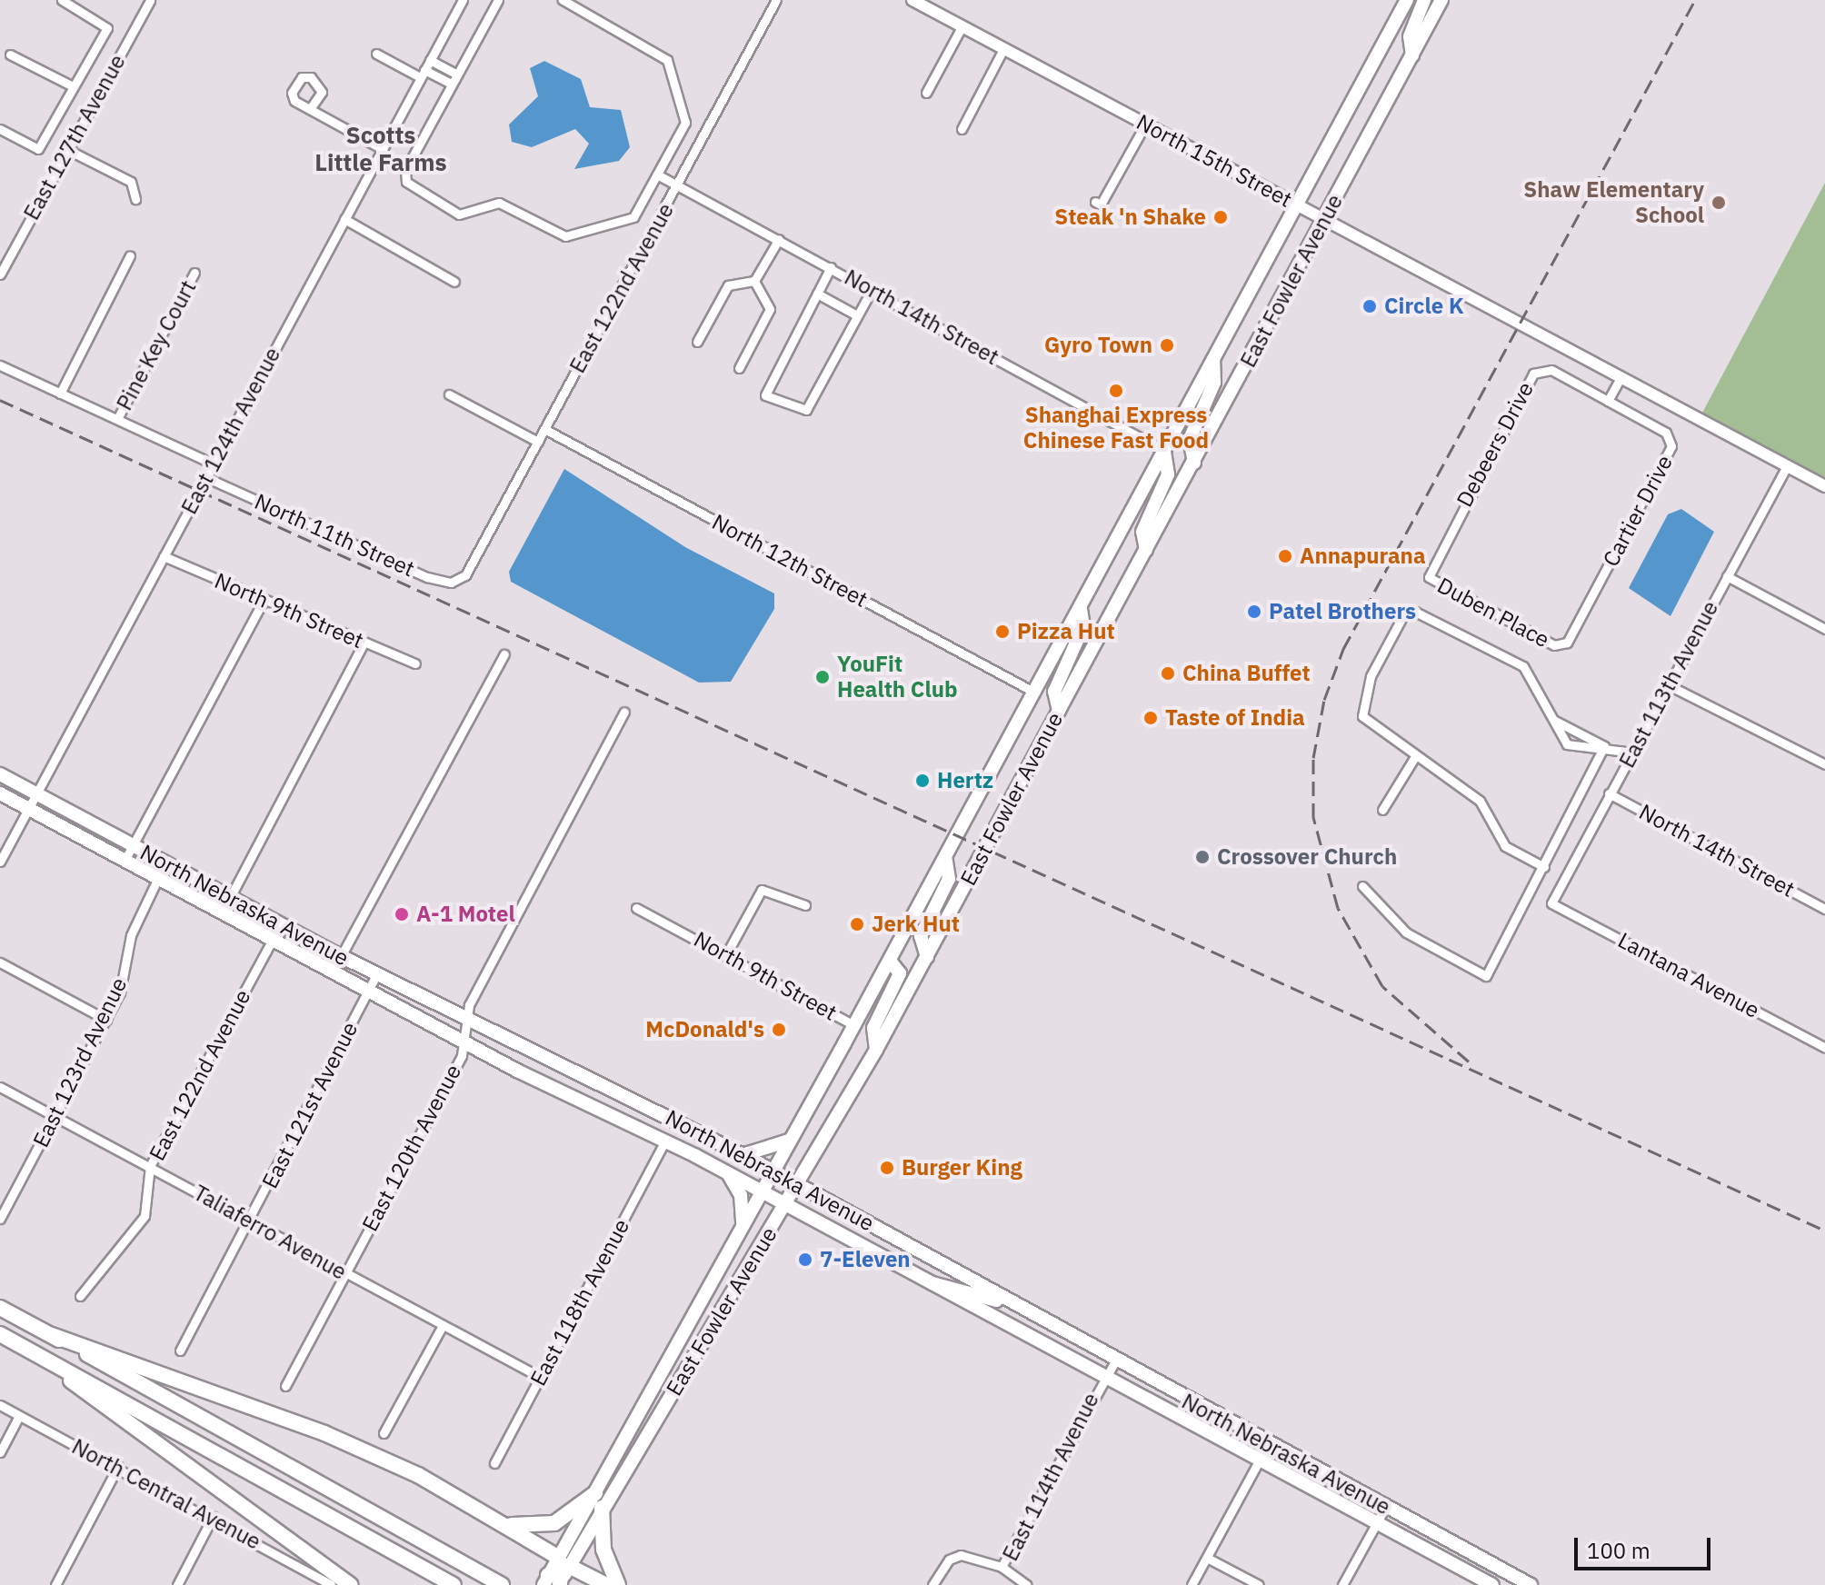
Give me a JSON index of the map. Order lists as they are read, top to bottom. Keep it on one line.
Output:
{"streets":{"main road":["East Fowler Avenue","North Nebraska Avenue"],"street":["East 127th Avenue","North 15th Street","East 122nd Avenue","North 14th Street","Pine Key Court","East 124th Avenue","Debeers Drive","Cartier Drive","North 11th Street","North 12th Street","North 9th Street","Duben Place","East 113th Avenue","Lantana Avenue","East 123rd Avenue","East 121st Avenue","East 120th Avenue","Taliaferro Avenue","East 118th Avenue","East 114th Avenue","North Central Avenue"]},"crossings":[["North 15th Street","East Fowler Avenue"],["North 15th Street","East 113th Avenue"],["East Fowler Avenue","North 14th Street"],["East Fowler Avenue","North 12th Street"],["East Fowler Avenue","North 9th Street"],["East Fowler Avenue","North Nebraska Avenue"],["East 122nd Avenue","North 14th Street"],["East 122nd Avenue","North 11th Street"],["East 122nd Avenue","North 12th Street"],["East 122nd Avenue","North Nebraska Avenue"],["East 122nd Avenue","Taliaferro Avenue"],["North 14th Street","East 113th Avenue"],["East 124th Avenue","North 11th Street"],["East 124th Avenue","North 9th Street"],["East 124th Avenue","North Nebraska Avenue"],["Debeers Drive","Cartier Drive"],["Debeers Drive","Duben Place"],["Cartier Drive","Duben Place"],["East 113th Avenue","Lantana Avenue"],["North Nebraska Avenue","East 123rd Avenue"],["North Nebraska Avenue","East 121st Avenue"],["North Nebraska Avenue","East 120th Avenue"],["North Nebraska Avenue","East 118th Avenue"],["North Nebraska Avenue","East 114th Avenue"],["East 123rd Avenue","Taliaferro Avenue"],["East 121st Avenue","Taliaferro Avenue"],["East 120th Avenue","Taliaferro Avenue"],["Taliaferro Avenue","East 118th Avenue"]],"districts":["Scotts Little Farms"],"places":["Shaw Elementary School","Steak 'n Shake","Circle K","Gyro Town","Shanghai Express Chinese Fast Food","Annapurana","Patel Brothers","Pizza Hut","China Buffet","YouFit Health Club","Taste of India","Hertz","Crossover Church","A-1 Motel","Jerk Hut","McDonald's","Burger King","7-Eleven"],"scale_bar":"100 m"}
